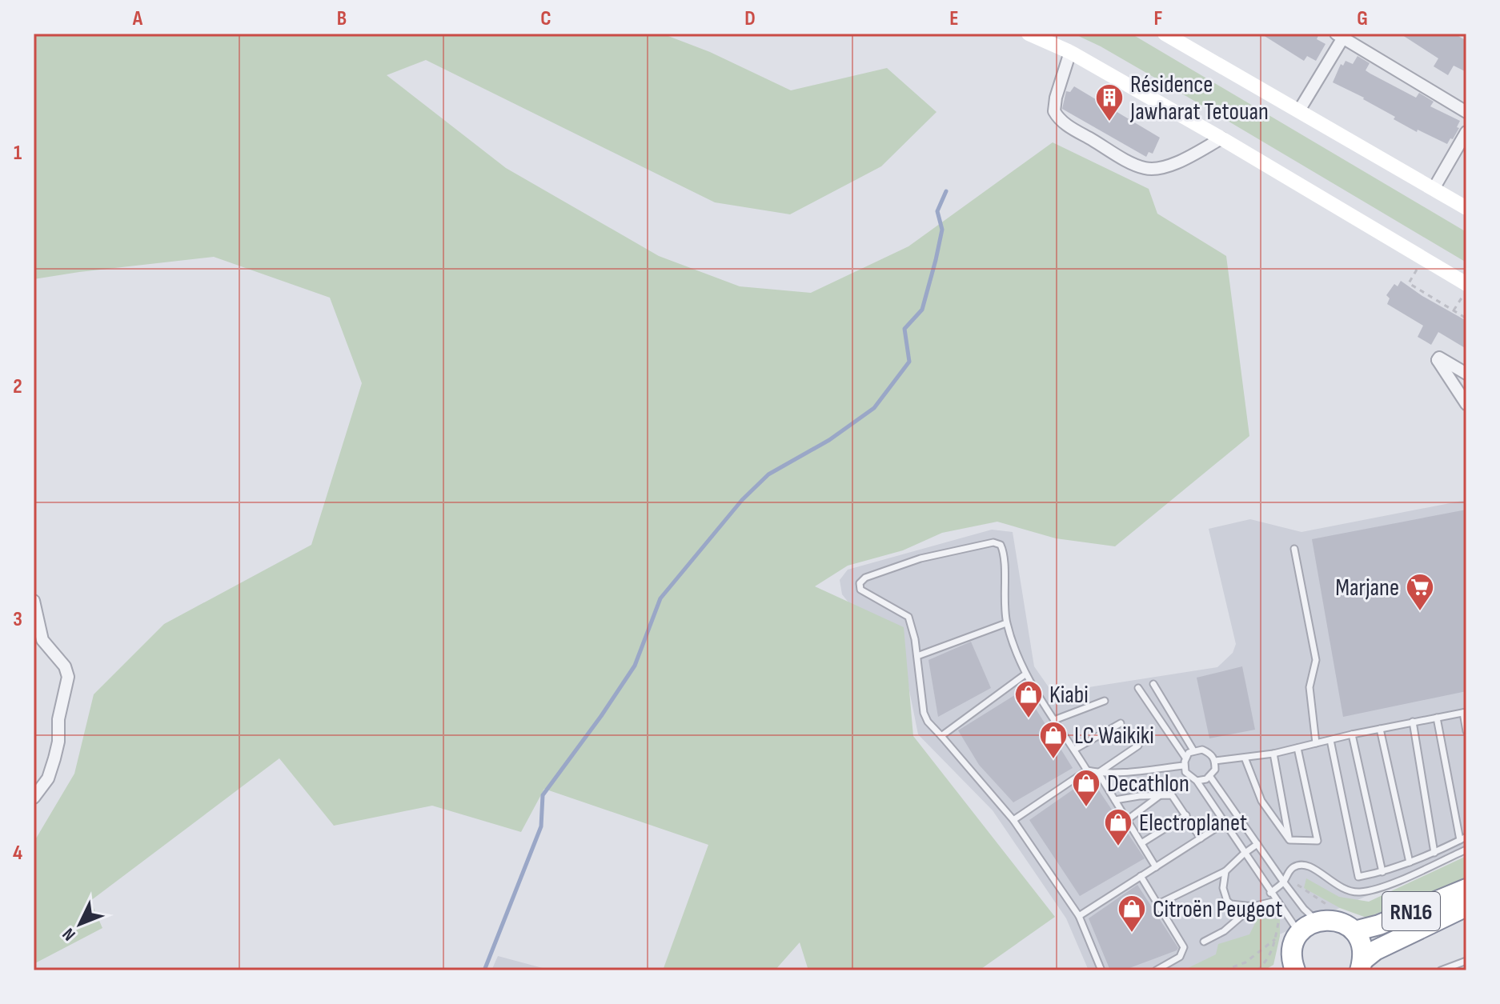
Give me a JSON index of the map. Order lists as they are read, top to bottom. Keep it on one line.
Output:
{"streets":{"highway":["RN16"]},"places":{"building":["Résidence Jawharat Tetouan"],"supermarket":["Marjane"],"shop":["Kiabi","LC Waikiki","Decathlon","Electroplanet","Citroën Peugeot"]},"north":"bottom left","grid":{"columns":["A","B","C","D","E","F","G"],"rows":["1","2","3","4"]}}
